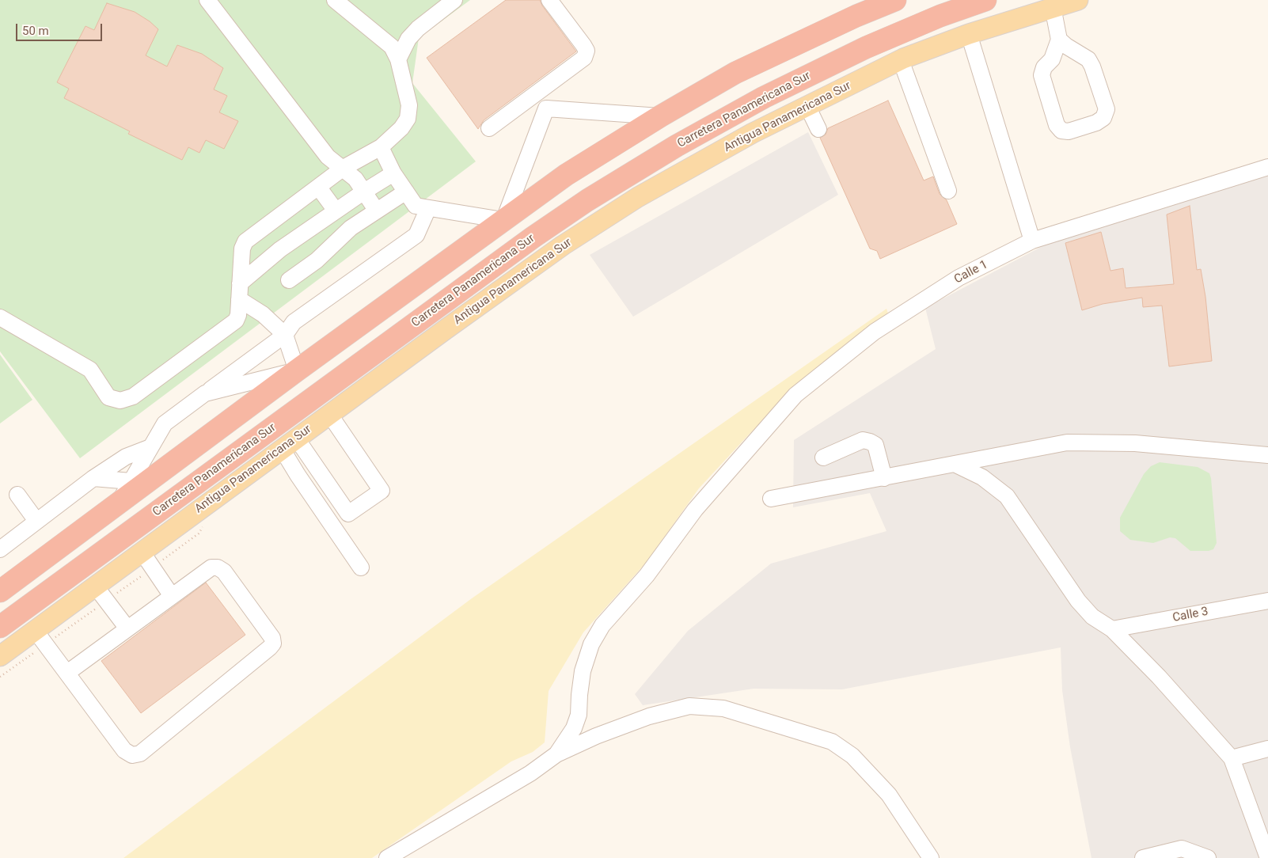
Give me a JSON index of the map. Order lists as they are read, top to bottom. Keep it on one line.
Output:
{"streets":{"highway":["Carretera Panamericana Sur"],"main road":["Antigua Panamericana Sur"],"street":["Calle 1","Calle 3"]},"scale_bar":"50 m"}
